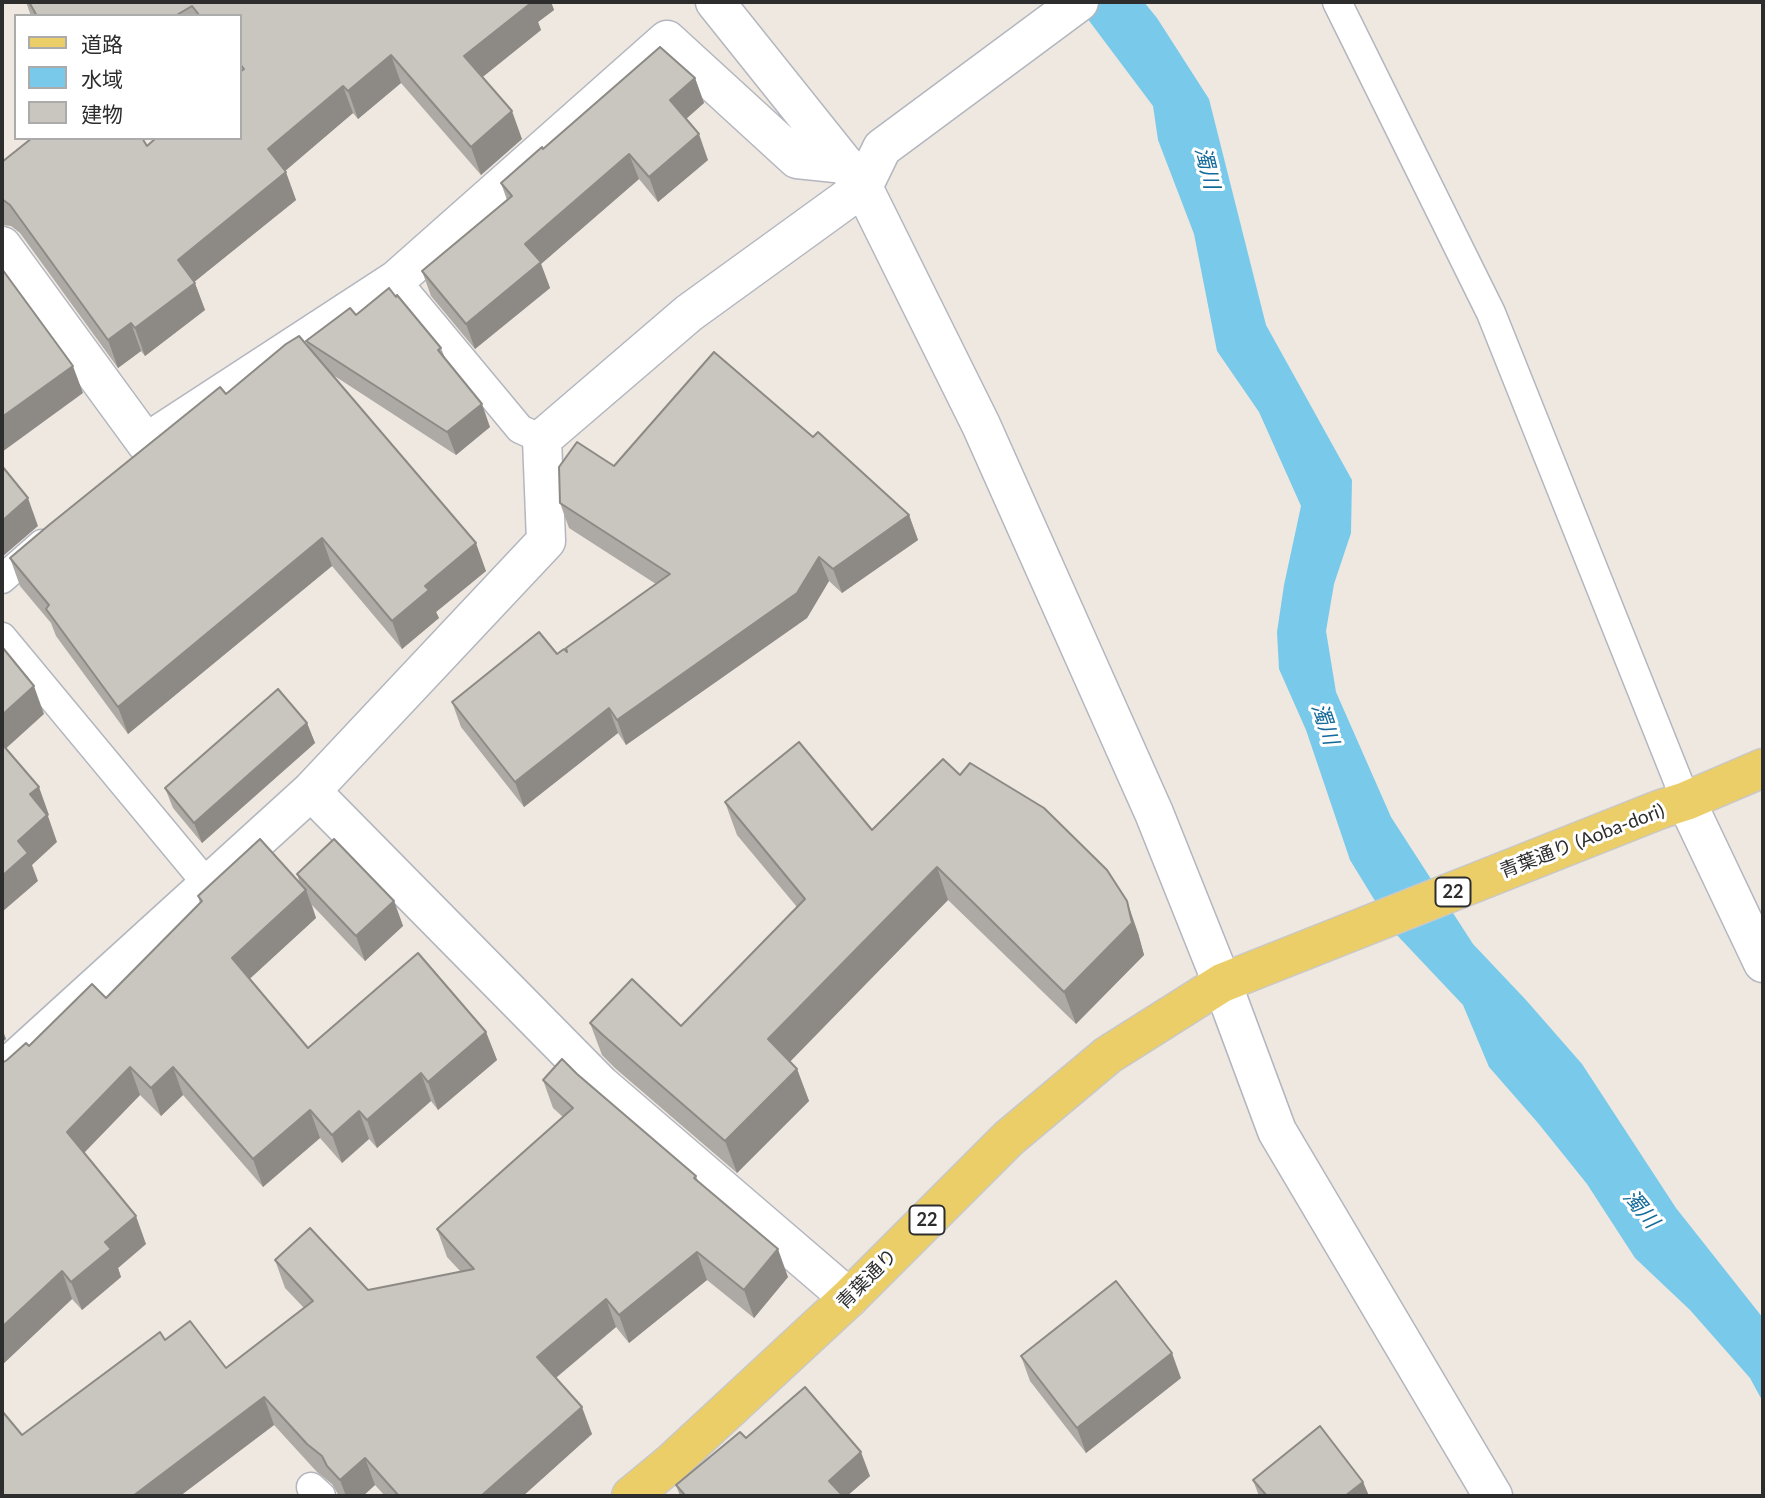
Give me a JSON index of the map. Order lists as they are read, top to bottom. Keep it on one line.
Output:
{"streets":{"main road":["青葉通り (Aoba-dori)","22","青葉通り"]},"crossings":[["青葉通り (Aoba-dori)","青葉通り"]],"water":["濁川"],"legend":["道路","水域","建物"]}
